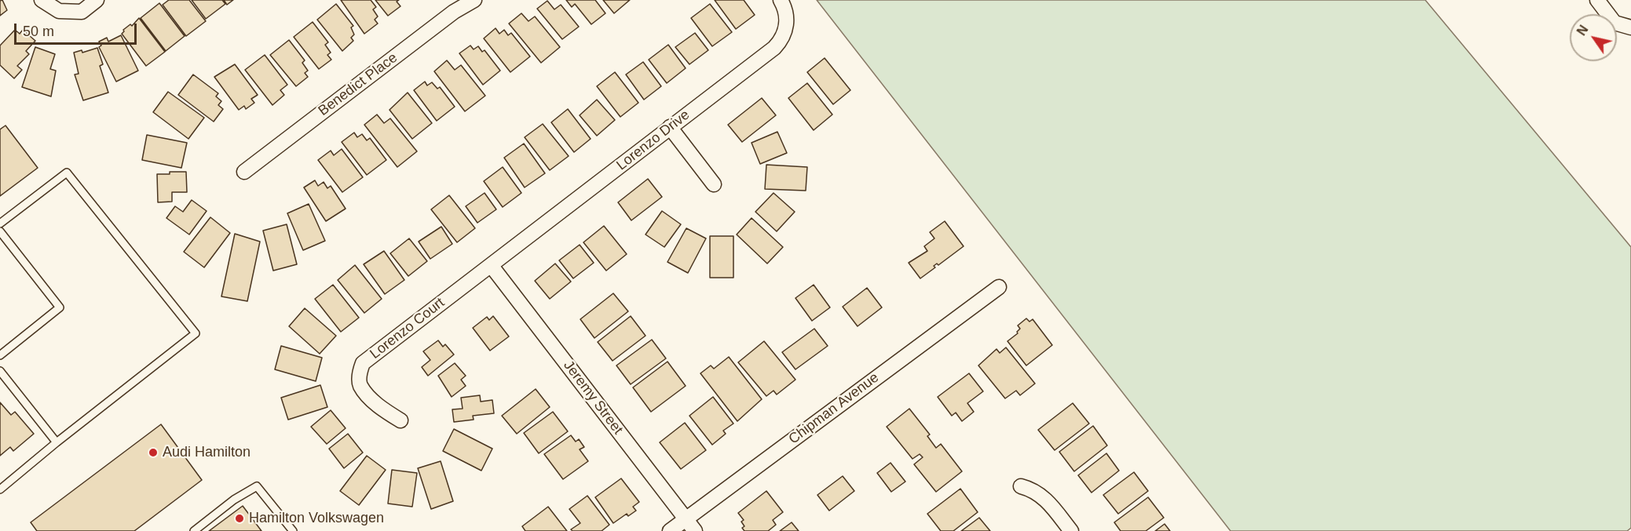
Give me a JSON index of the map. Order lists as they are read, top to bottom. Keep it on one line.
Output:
{"streets":{"street":["Benedict Place","Lorenzo Drive","Lorenzo Court","Jeremy Street","Chipman Avenue"]},"crossings":[["Lorenzo Drive","Lorenzo Court"],["Lorenzo Drive","Jeremy Street"],["Lorenzo Court","Jeremy Street"],["Jeremy Street","Chipman Avenue"]],"places":["Audi Hamilton","Hamilton Volkswagen"],"scale_bar":"50 m","north":"top left"}
